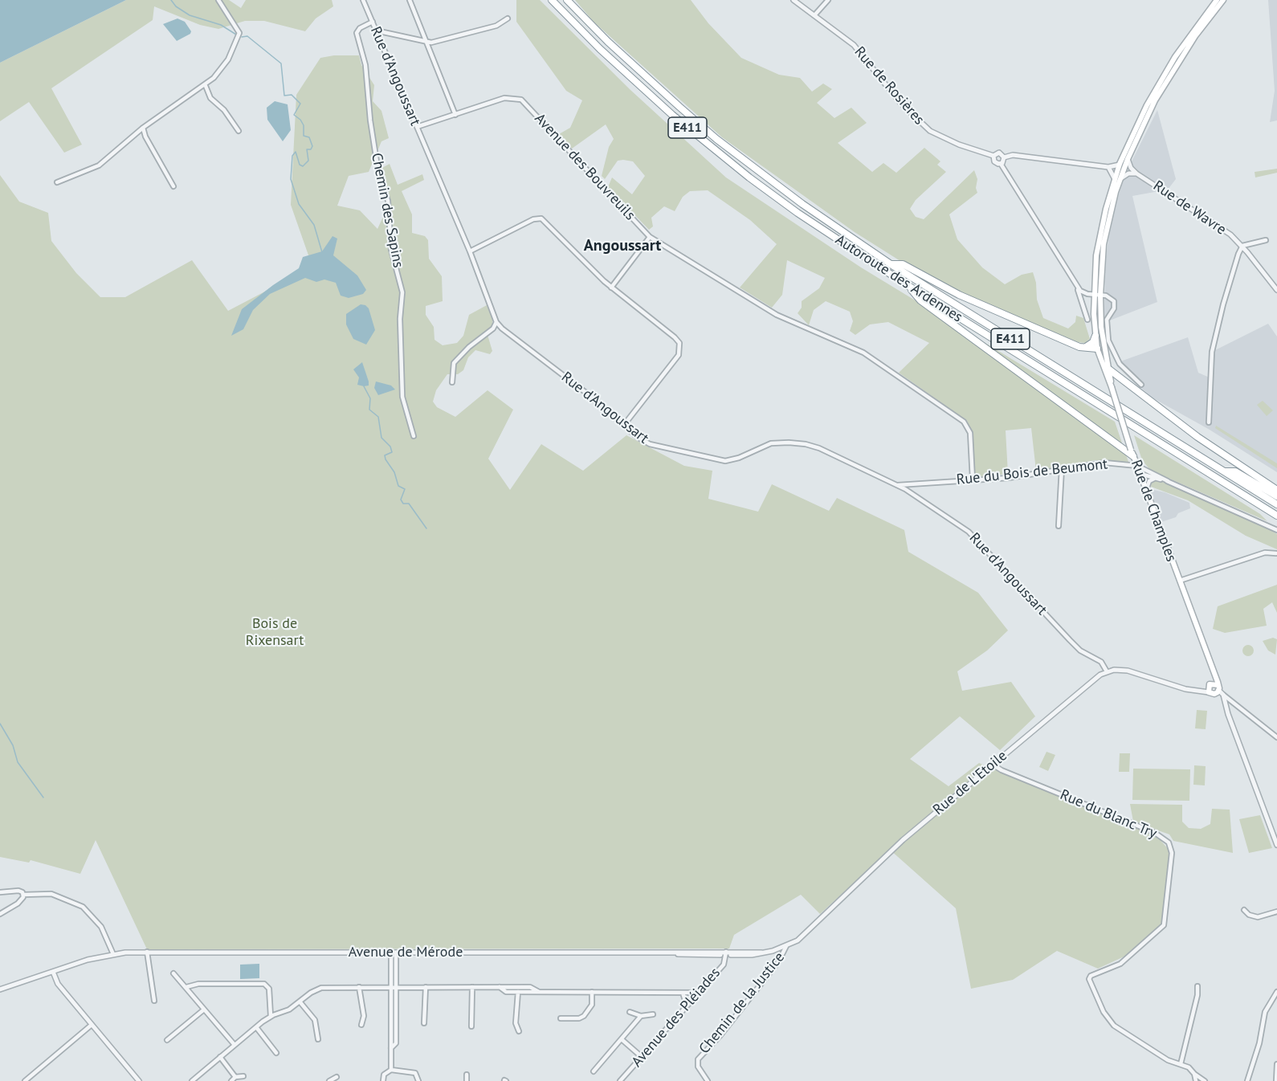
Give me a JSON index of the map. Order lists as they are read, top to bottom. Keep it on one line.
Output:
{"streets":{"highway":["E411","Autoroute des Ardennes"],"main road":["Rue de Champles"],"street":["Rue d'Angoussart","Rue de Rosières","Avenue des Bouvreuils","Rue de Wavre","Chemin des Sapins","Rue du Bois de Beumont","Rue de L'Etoile","Rue du Blanc Try","Avenue de Mérode","Chemin de la Justice","Avenue des Pléiades"]},"crossings":[["Rue d'Angoussart","Avenue des Bouvreuils"],["Rue d'Angoussart","Chemin des Sapins"],["Rue d'Angoussart","Rue du Bois de Beumont"],["Rue d'Angoussart","Rue de L'Etoile"],["Avenue des Bouvreuils","Rue du Bois de Beumont"],["Rue du Bois de Beumont","Rue de Champles"],["Rue de L'Etoile","Rue du Blanc Try"],["Rue de L'Etoile","Avenue de Mérode"],["Rue de L'Etoile","Chemin de la Justice"],["Rue de L'Etoile","Avenue des Pléiades"],["Avenue de Mérode","Avenue des Pléiades"]],"districts":["Angoussart"],"parks":["Bois de Rixensart"]}
